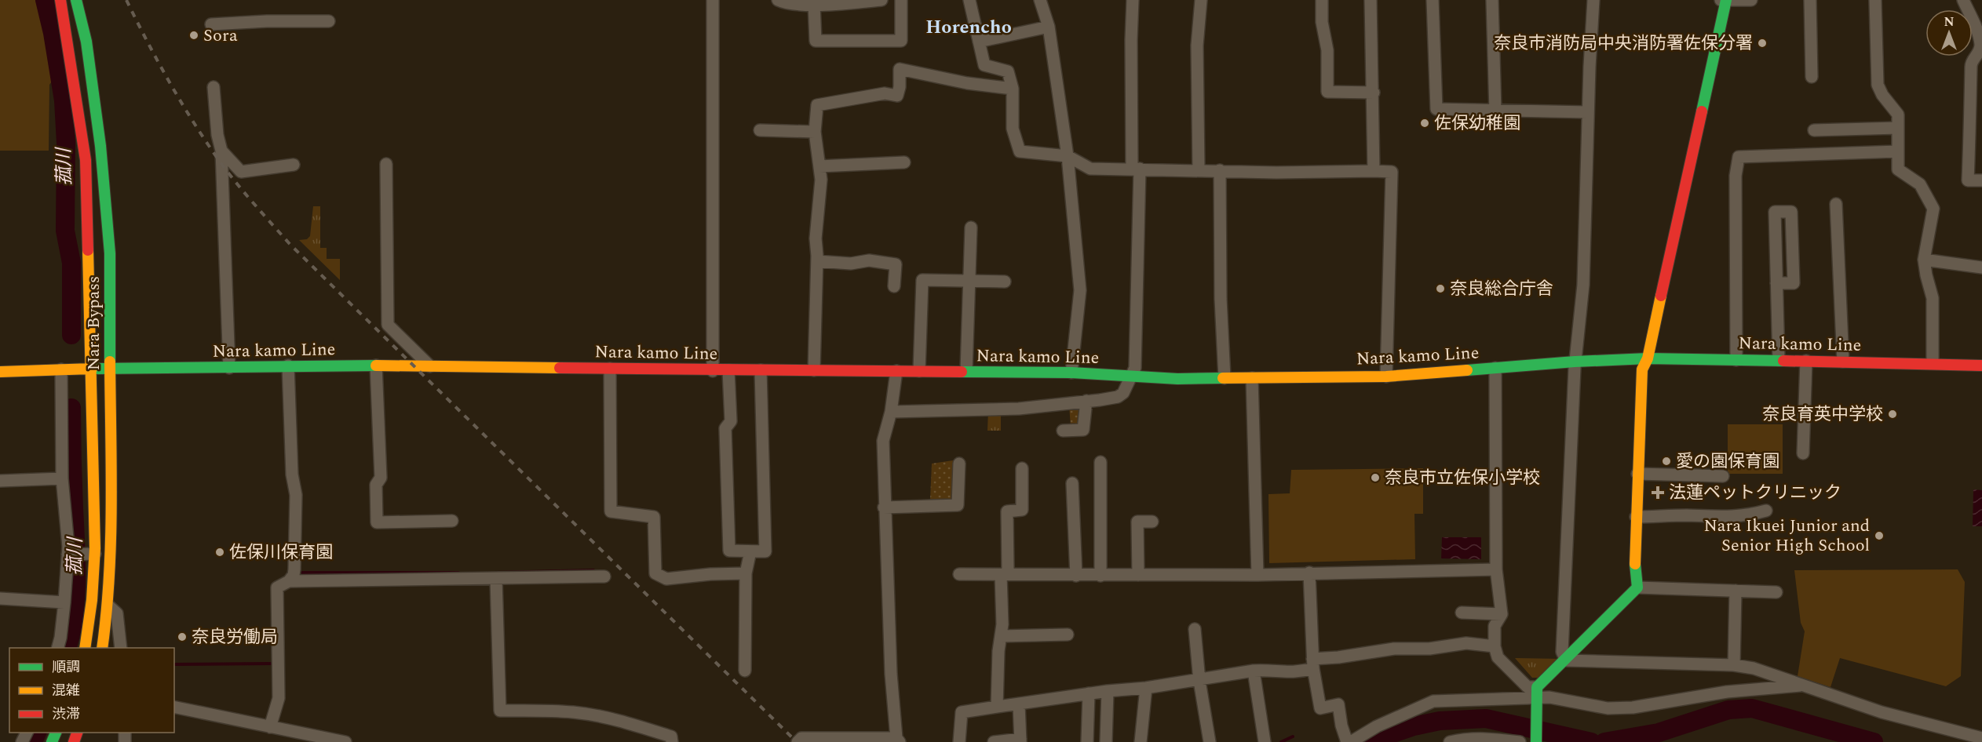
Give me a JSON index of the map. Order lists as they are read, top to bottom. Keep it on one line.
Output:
{"streets":{"main road":["Nara Bypass","Nara kamo Line"]},"crossings":[["Nara Bypass","Nara kamo Line"]],"districts":["Horencho"],"water":["菰川"],"places":{"other":["Sora","奈良市消防局中央消防署佐保分署","佐保幼稚園","奈良総合庁舎","奈良育英中学校","愛の園保育園","奈良市立佐保小学校","Nara Ikuei Junior and Senior High School","佐保川保育園","奈良労働局"],"health":["法蓮ペットクリニック"]},"legend":["順調","混雑","渋滞"],"north":"top"}
